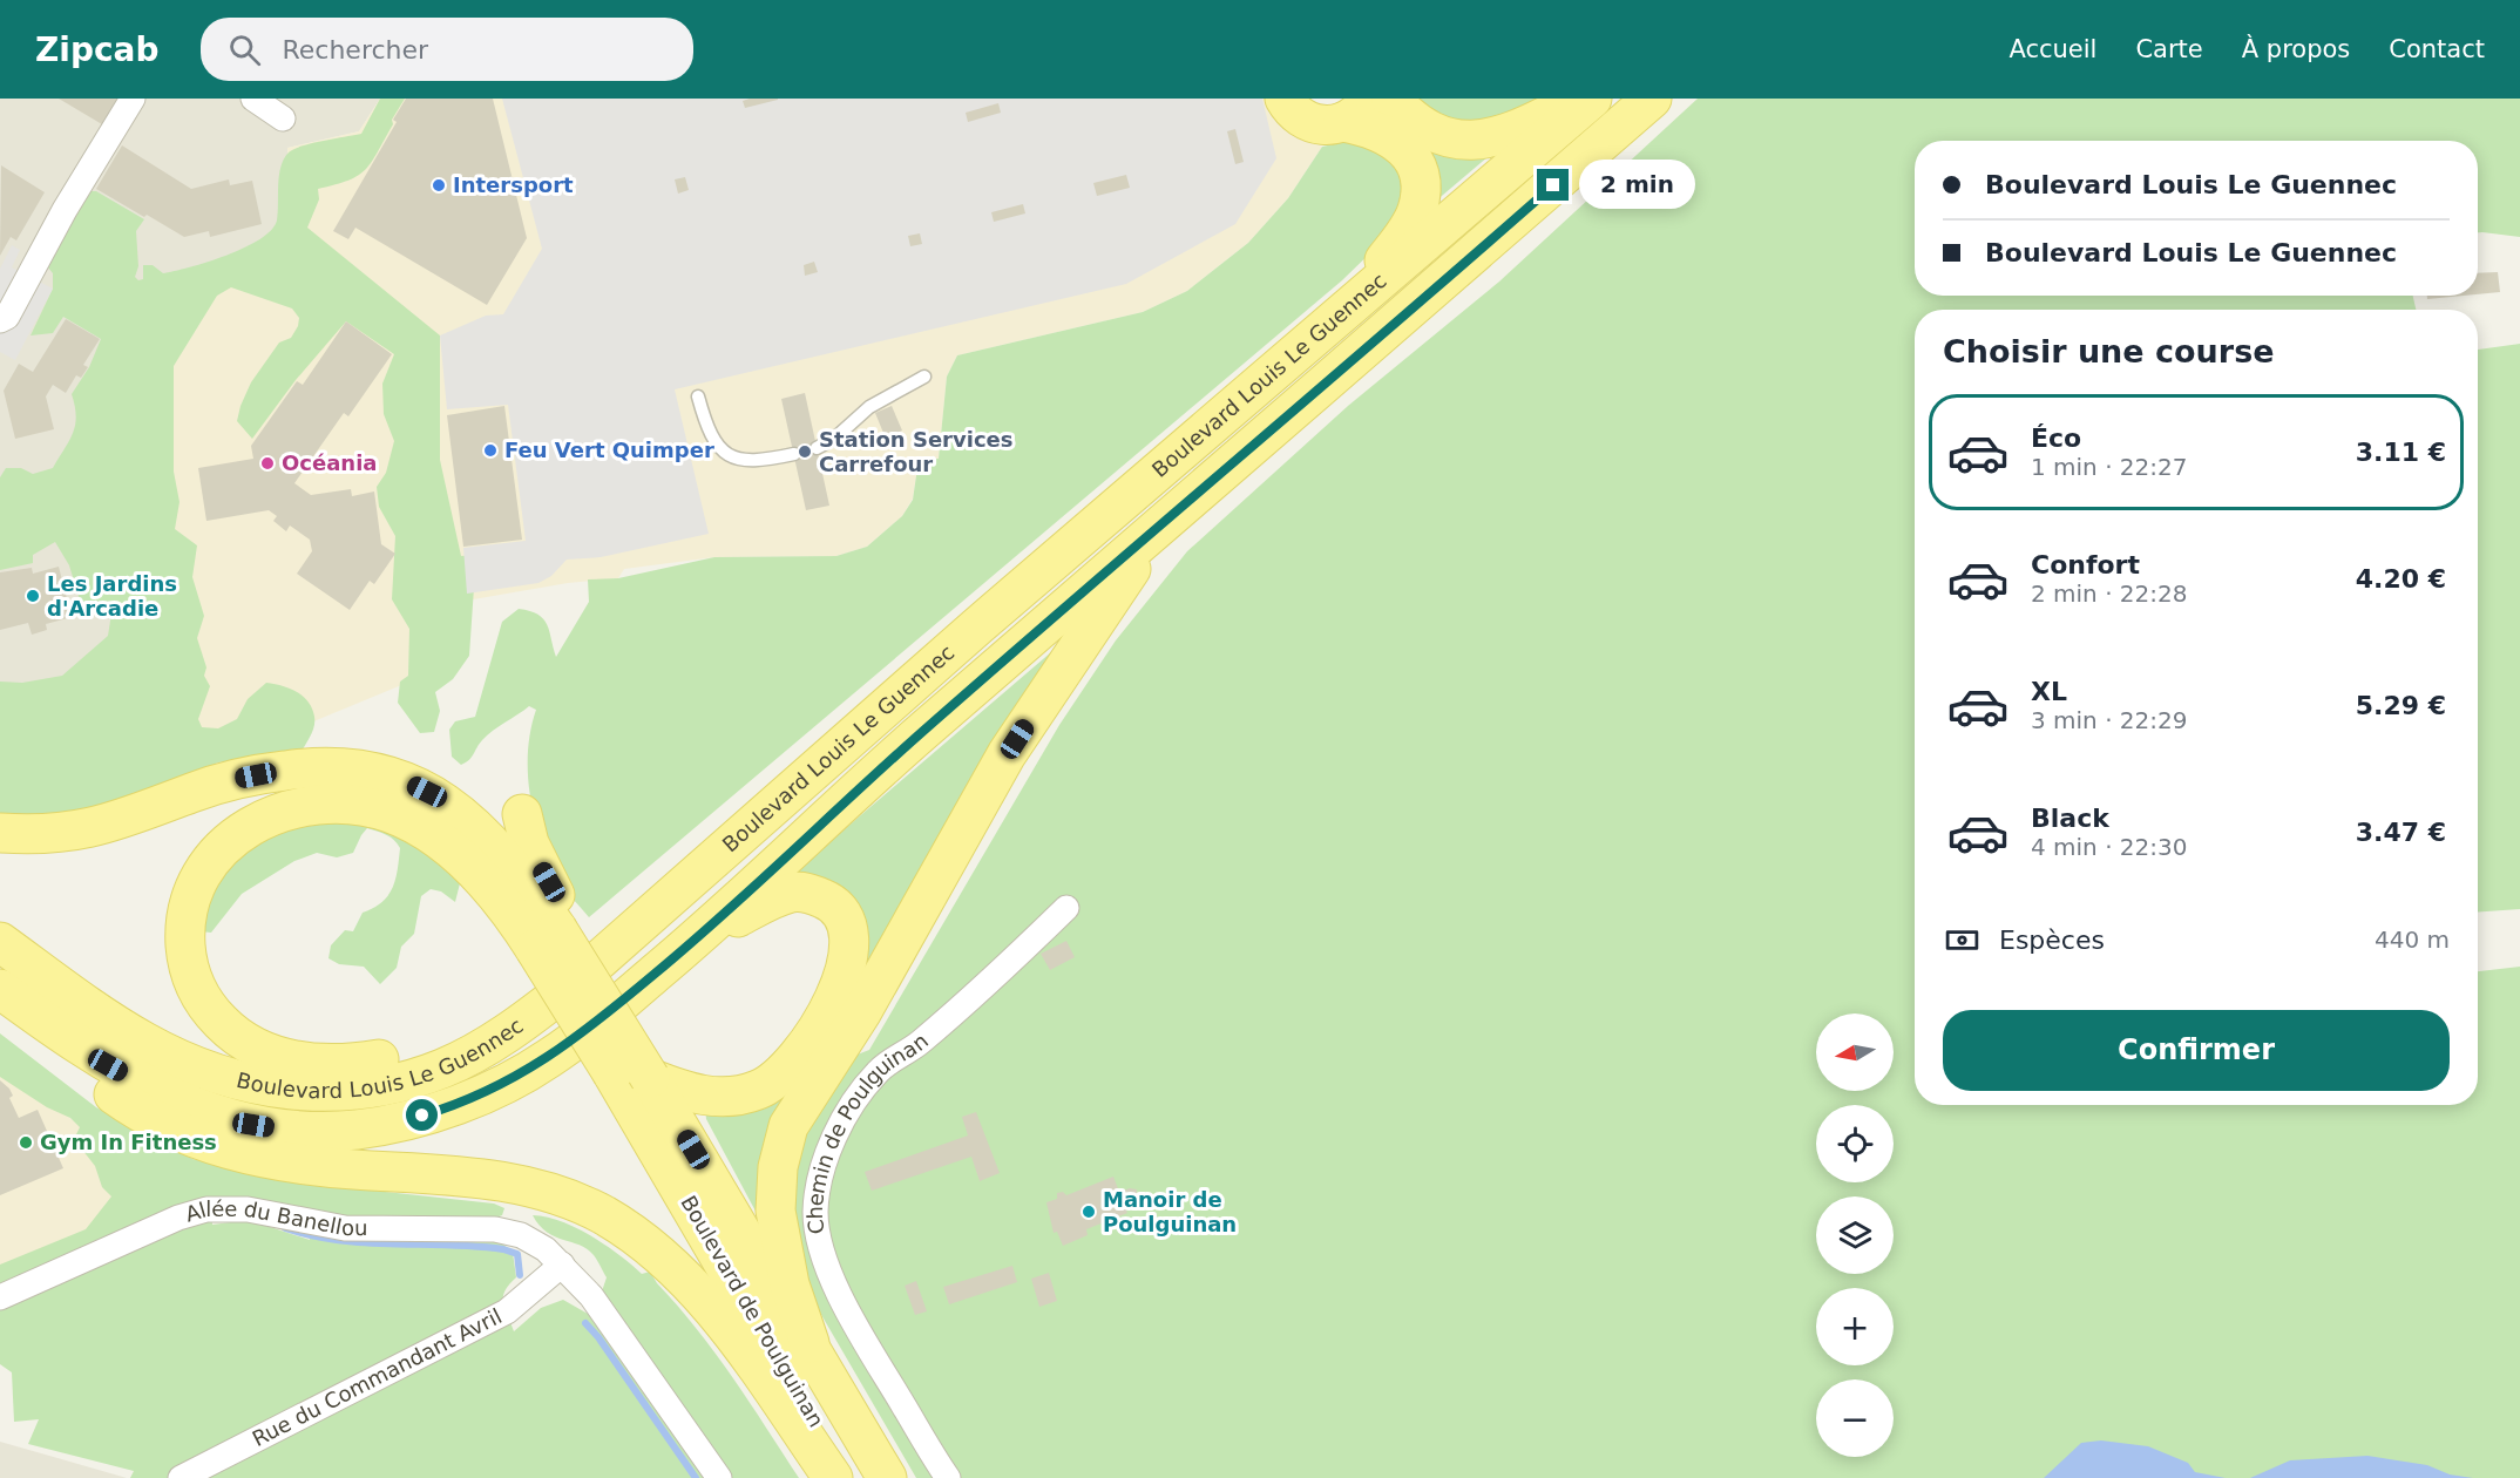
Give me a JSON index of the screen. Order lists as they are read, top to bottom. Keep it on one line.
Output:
{"streets":{"main road":["Boulevard Louis Le Guennec","Boulevard de Poulguinan"],"street":["Chemin de Poulguinan","Allée du Banellou","Rue du Commandant Avril"]},"crossings":[["Allée du Banellou","Rue du Commandant Avril"]],"places":["Intersport","Feu Vert Quimper","Station Services Carrefour","Océania","Les Jardins d'Arcadie","Gym In Fitness","Manoir de Poulguinan"],"north":"left","page":{"header":"Zipcab","search":"Rechercher","nav":["Accueil","Carte","À propos","Contact"],"banner":["Boulevard Louis Le Guennec","Boulevard Louis Le Guennec"],"bubble":"2 min","heading":"Choisir une course","list":[{"name":"Éco","note":"1 min · 22:27","value":"3.11 €"},{"name":"Confort","note":"2 min · 22:28","value":"4.20 €"},{"name":"XL","note":"3 min · 22:29","value":"5.29 €"},{"name":"Black","note":"4 min · 22:30","value":"3.47 €"}],"pay":["Espèces","440 m"],"buttons":"Confirmer","map_buttons":["+","−"]}}
